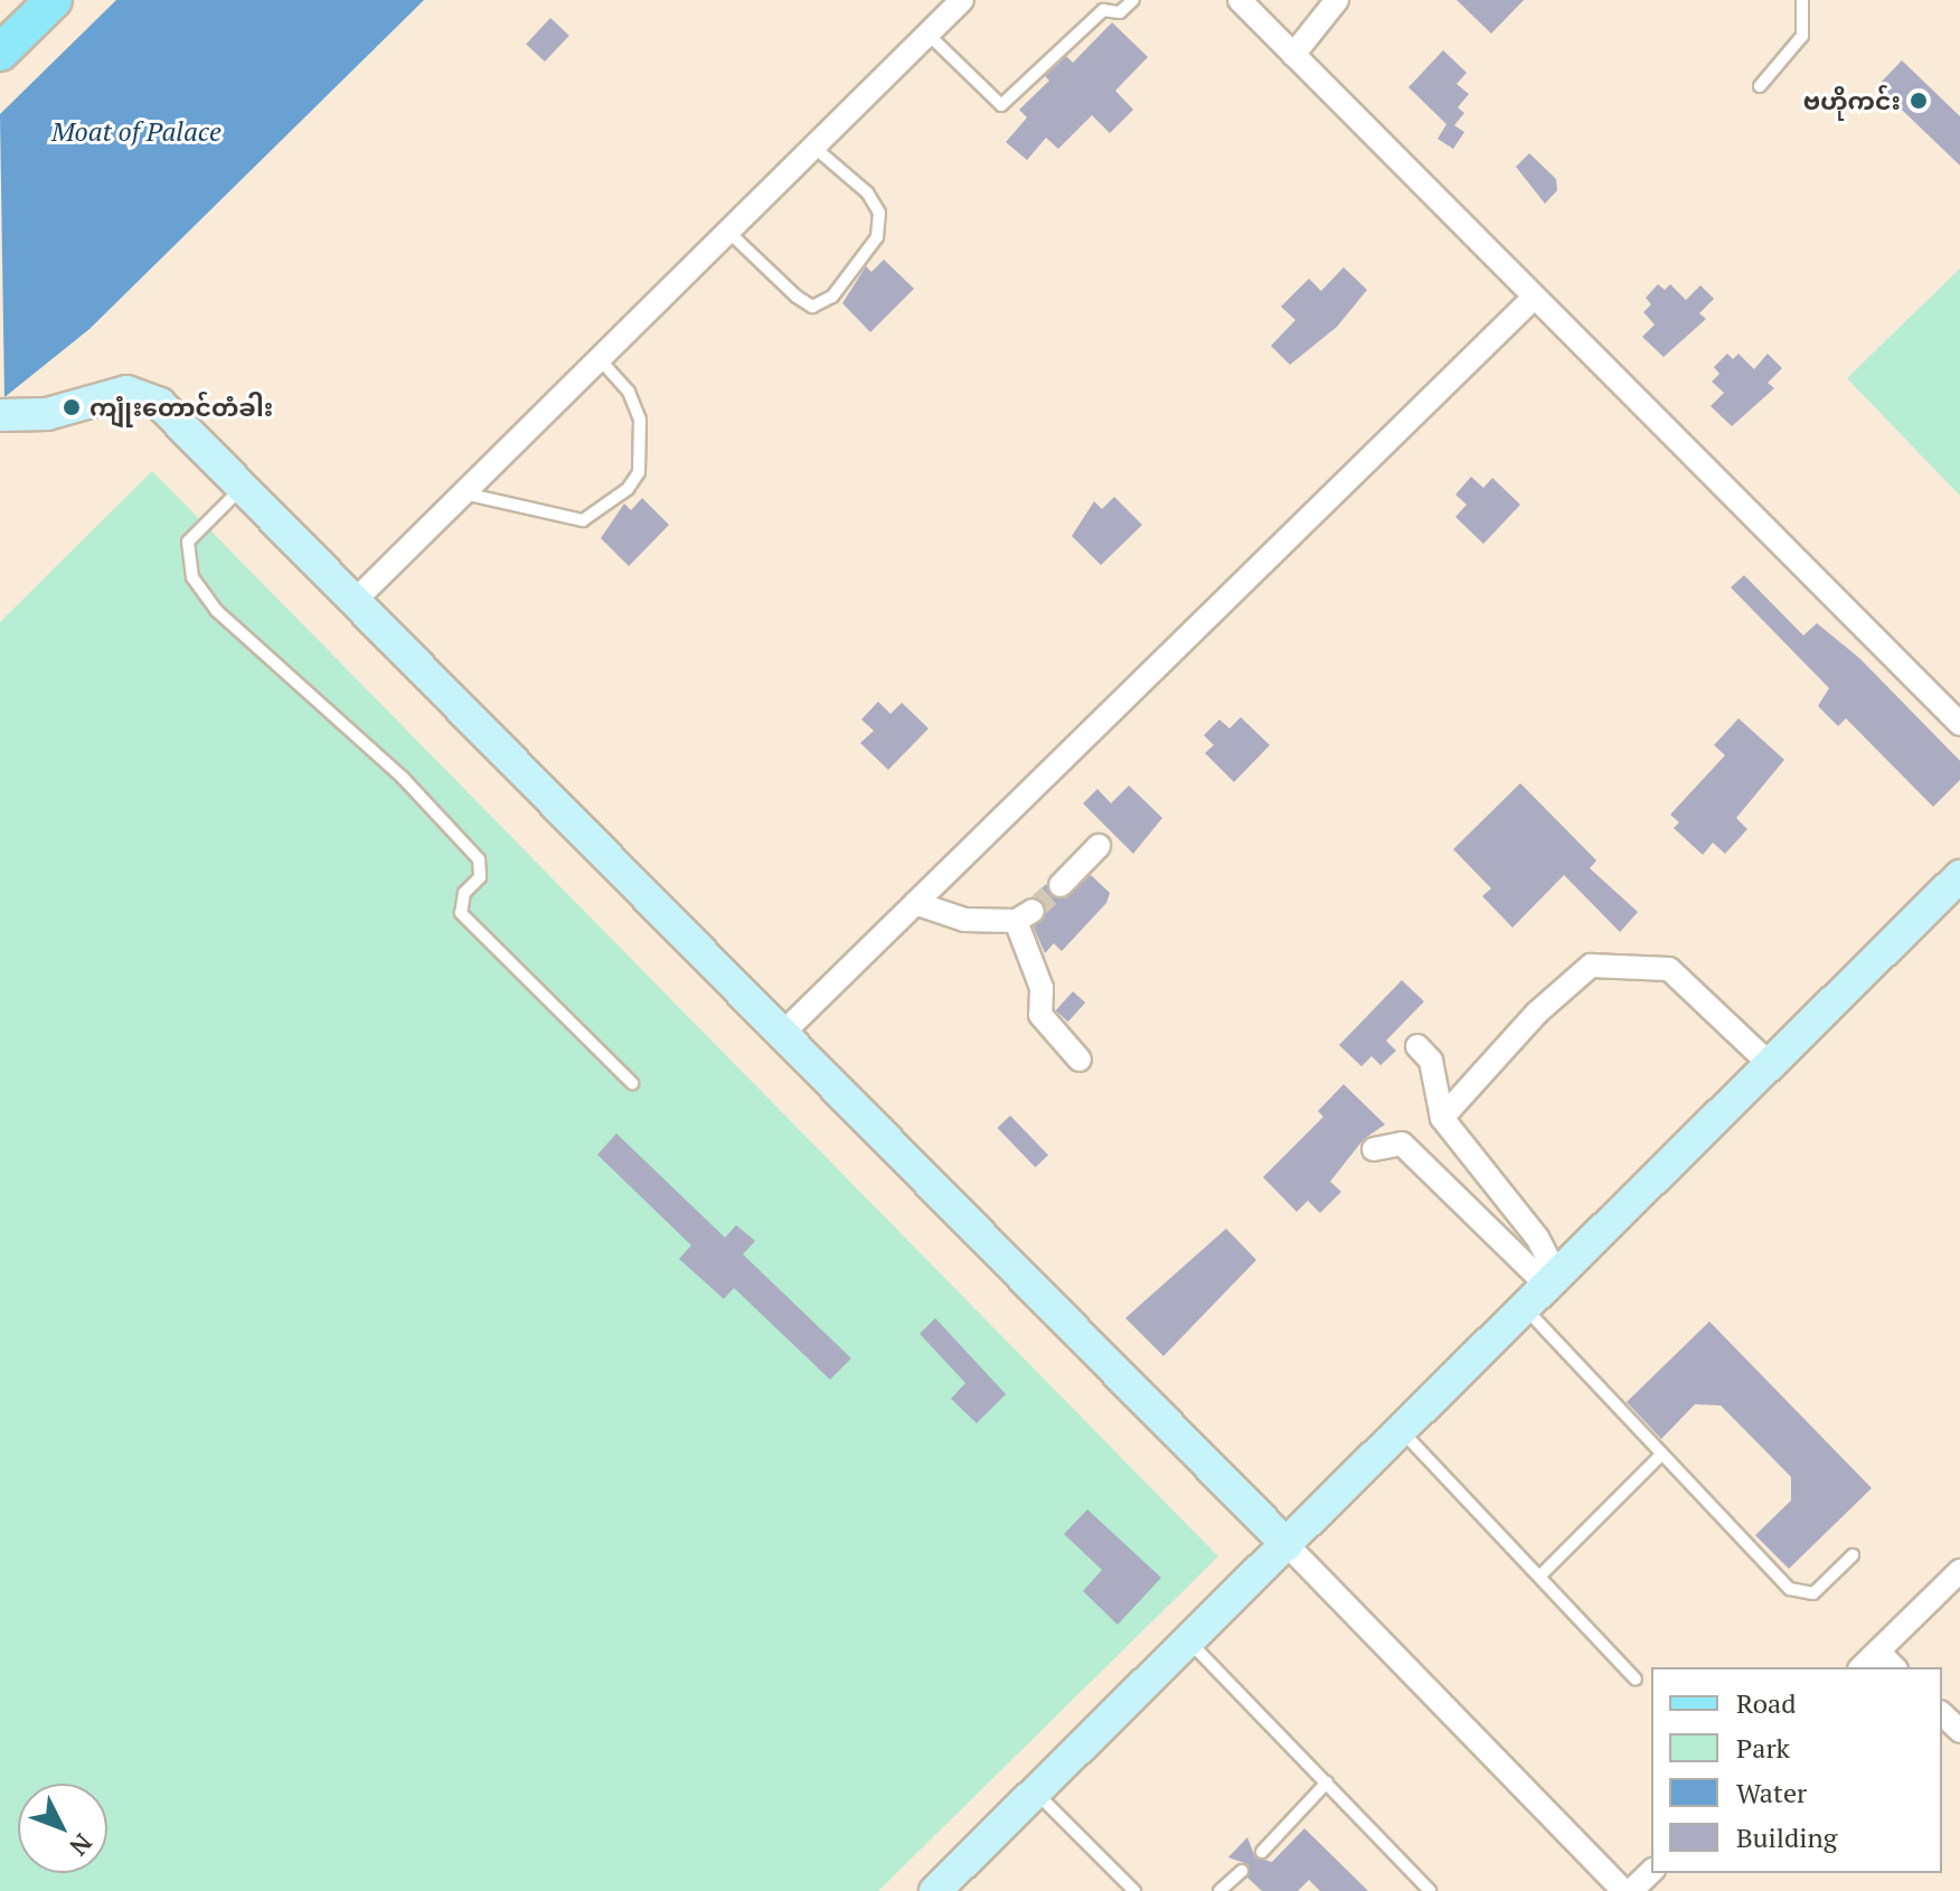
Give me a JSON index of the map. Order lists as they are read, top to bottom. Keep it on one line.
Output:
{"water":["Moat of Palace"],"places":["ဗဟိုကင်း","ကျုံးတောင်တံခါး"],"legend":["Road","Park","Water","Building"],"north":"bottom right"}
